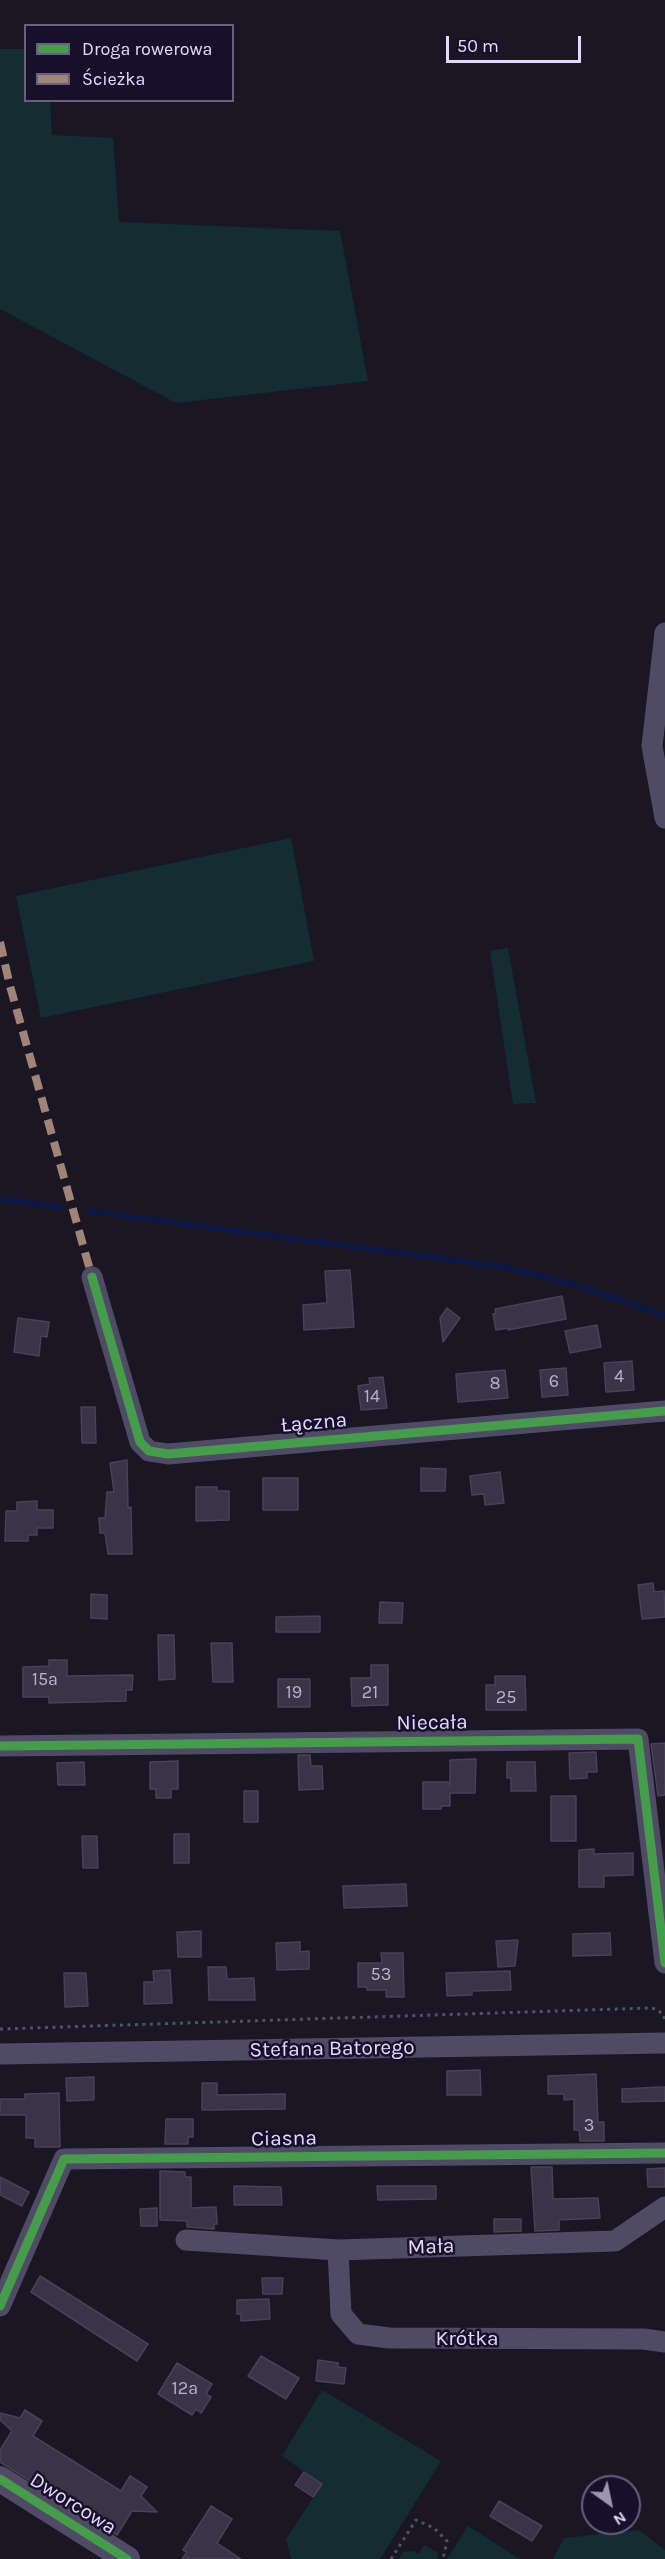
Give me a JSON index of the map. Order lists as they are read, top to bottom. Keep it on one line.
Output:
{"streets":{"street":["Łączna","Niecała","Stefana Batorego","Ciasna","Mała","Krótka","Dworcowa"]},"crossings":[["Mała","Krótka"]],"house_numbers":["4","6","8","14","15a","19","21","25","53","3","12a"],"legend":["Droga rowerowa","Ścieżka"],"scale_bar":"50 m","north":"bottom right"}
